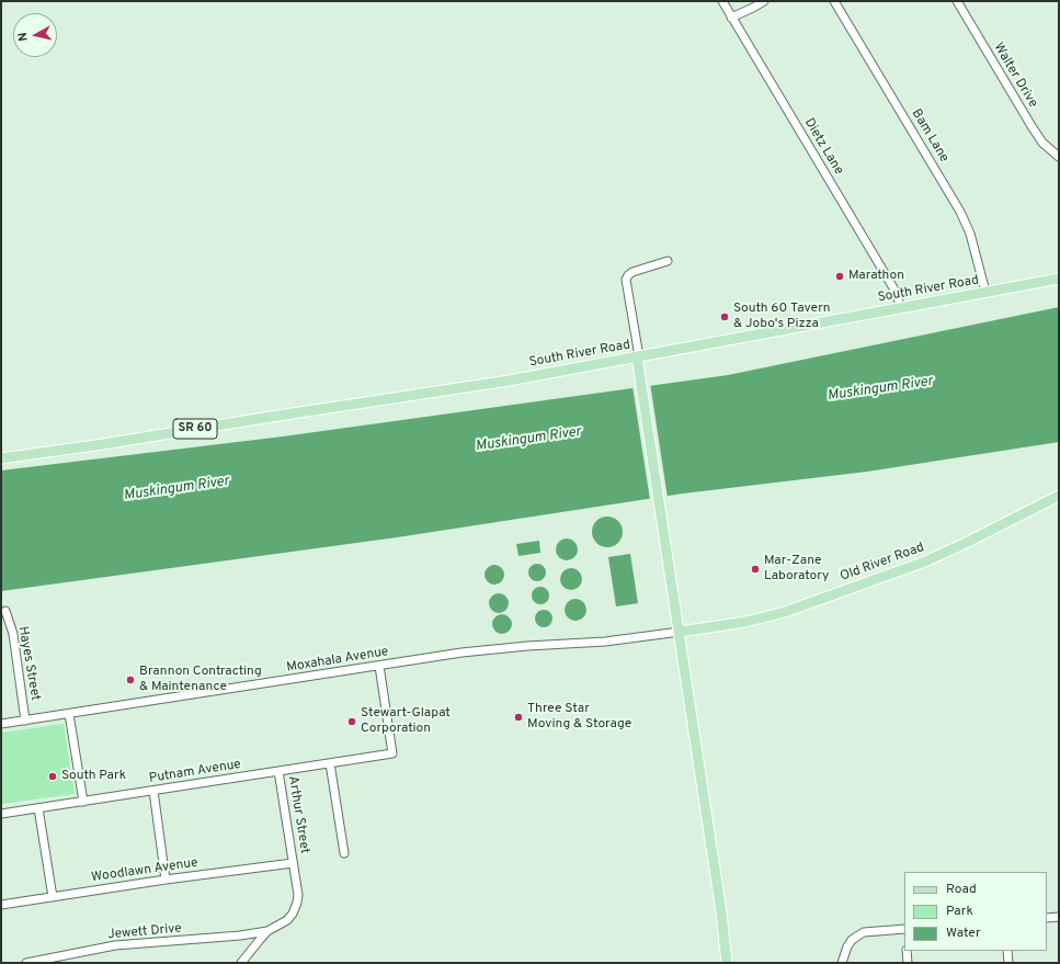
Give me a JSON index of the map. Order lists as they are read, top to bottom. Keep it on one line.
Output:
{"streets":{"main road":["South River Road","SR 60","Old River Road"],"street":["Walter Drive","Bam Lane","Dietz Lane","Moxahala Avenue","Hayes Street","Putnam Avenue","Arthur Street","Woodlawn Avenue","Jewett Drive"]},"crossings":[["Bam Lane","South River Road"],["Dietz Lane","South River Road"],["Old River Road","Moxahala Avenue"],["Moxahala Avenue","Hayes Street"],["Moxahala Avenue","Putnam Avenue"],["Putnam Avenue","Arthur Street"],["Arthur Street","Woodlawn Avenue"],["Arthur Street","Jewett Drive"]],"water":["Muskingum River"],"places":["Marathon","South 60 Tavern & Jobo's Pizza","Mar-Zane Laboratory","Brannon Contracting & Maintenance","Three Star Moving & Storage","Stewart-Glapat Corporation","South Park"],"legend":["Road","Park","Water"],"north":"left"}
